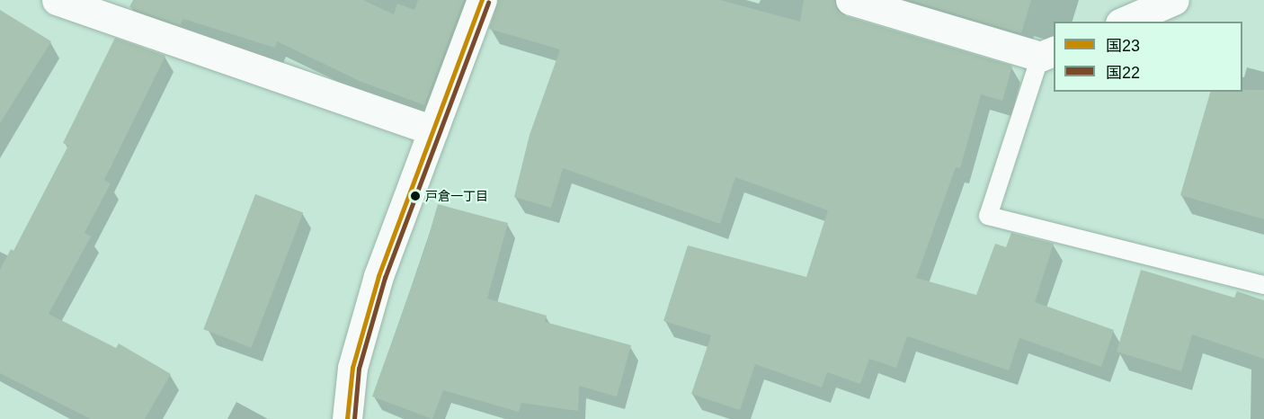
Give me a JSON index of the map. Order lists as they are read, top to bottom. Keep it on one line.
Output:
{"places":["戸倉一丁目"],"lines":["transit line 国23","transit line 国22"],"legend":["国23","国22"]}
